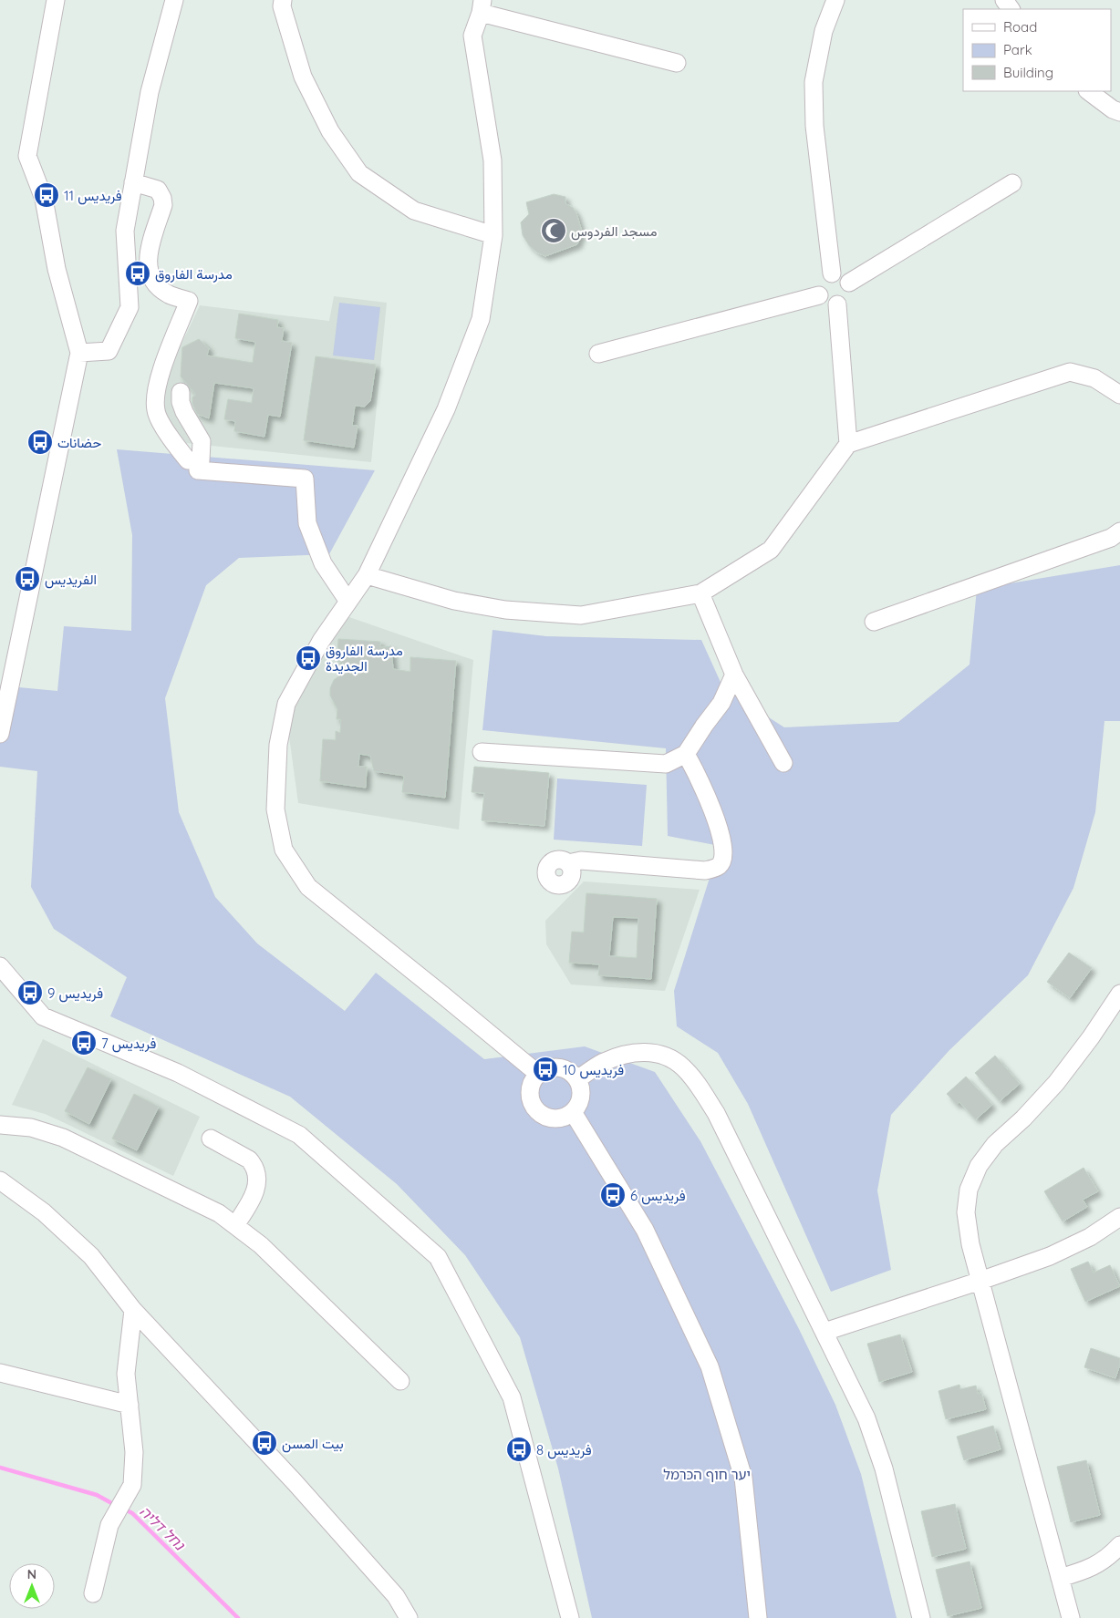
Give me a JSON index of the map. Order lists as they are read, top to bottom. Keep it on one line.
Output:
{"water":["נחל דליה"],"parks":["יער חוף הכרמל"],"places":{"bus stop":["فريديس 11","مدرسة الفاروق","حضانات","الفريديس","مدرسة الفاروق الجديدة","فريديس 9","فريديس 7","فريديس 10","فريديس 6","بيت المسن","فريديس 8"],"mosque":["مسجد الفردوس"]},"legend":["Road","Park","Building"],"north":"top"}
